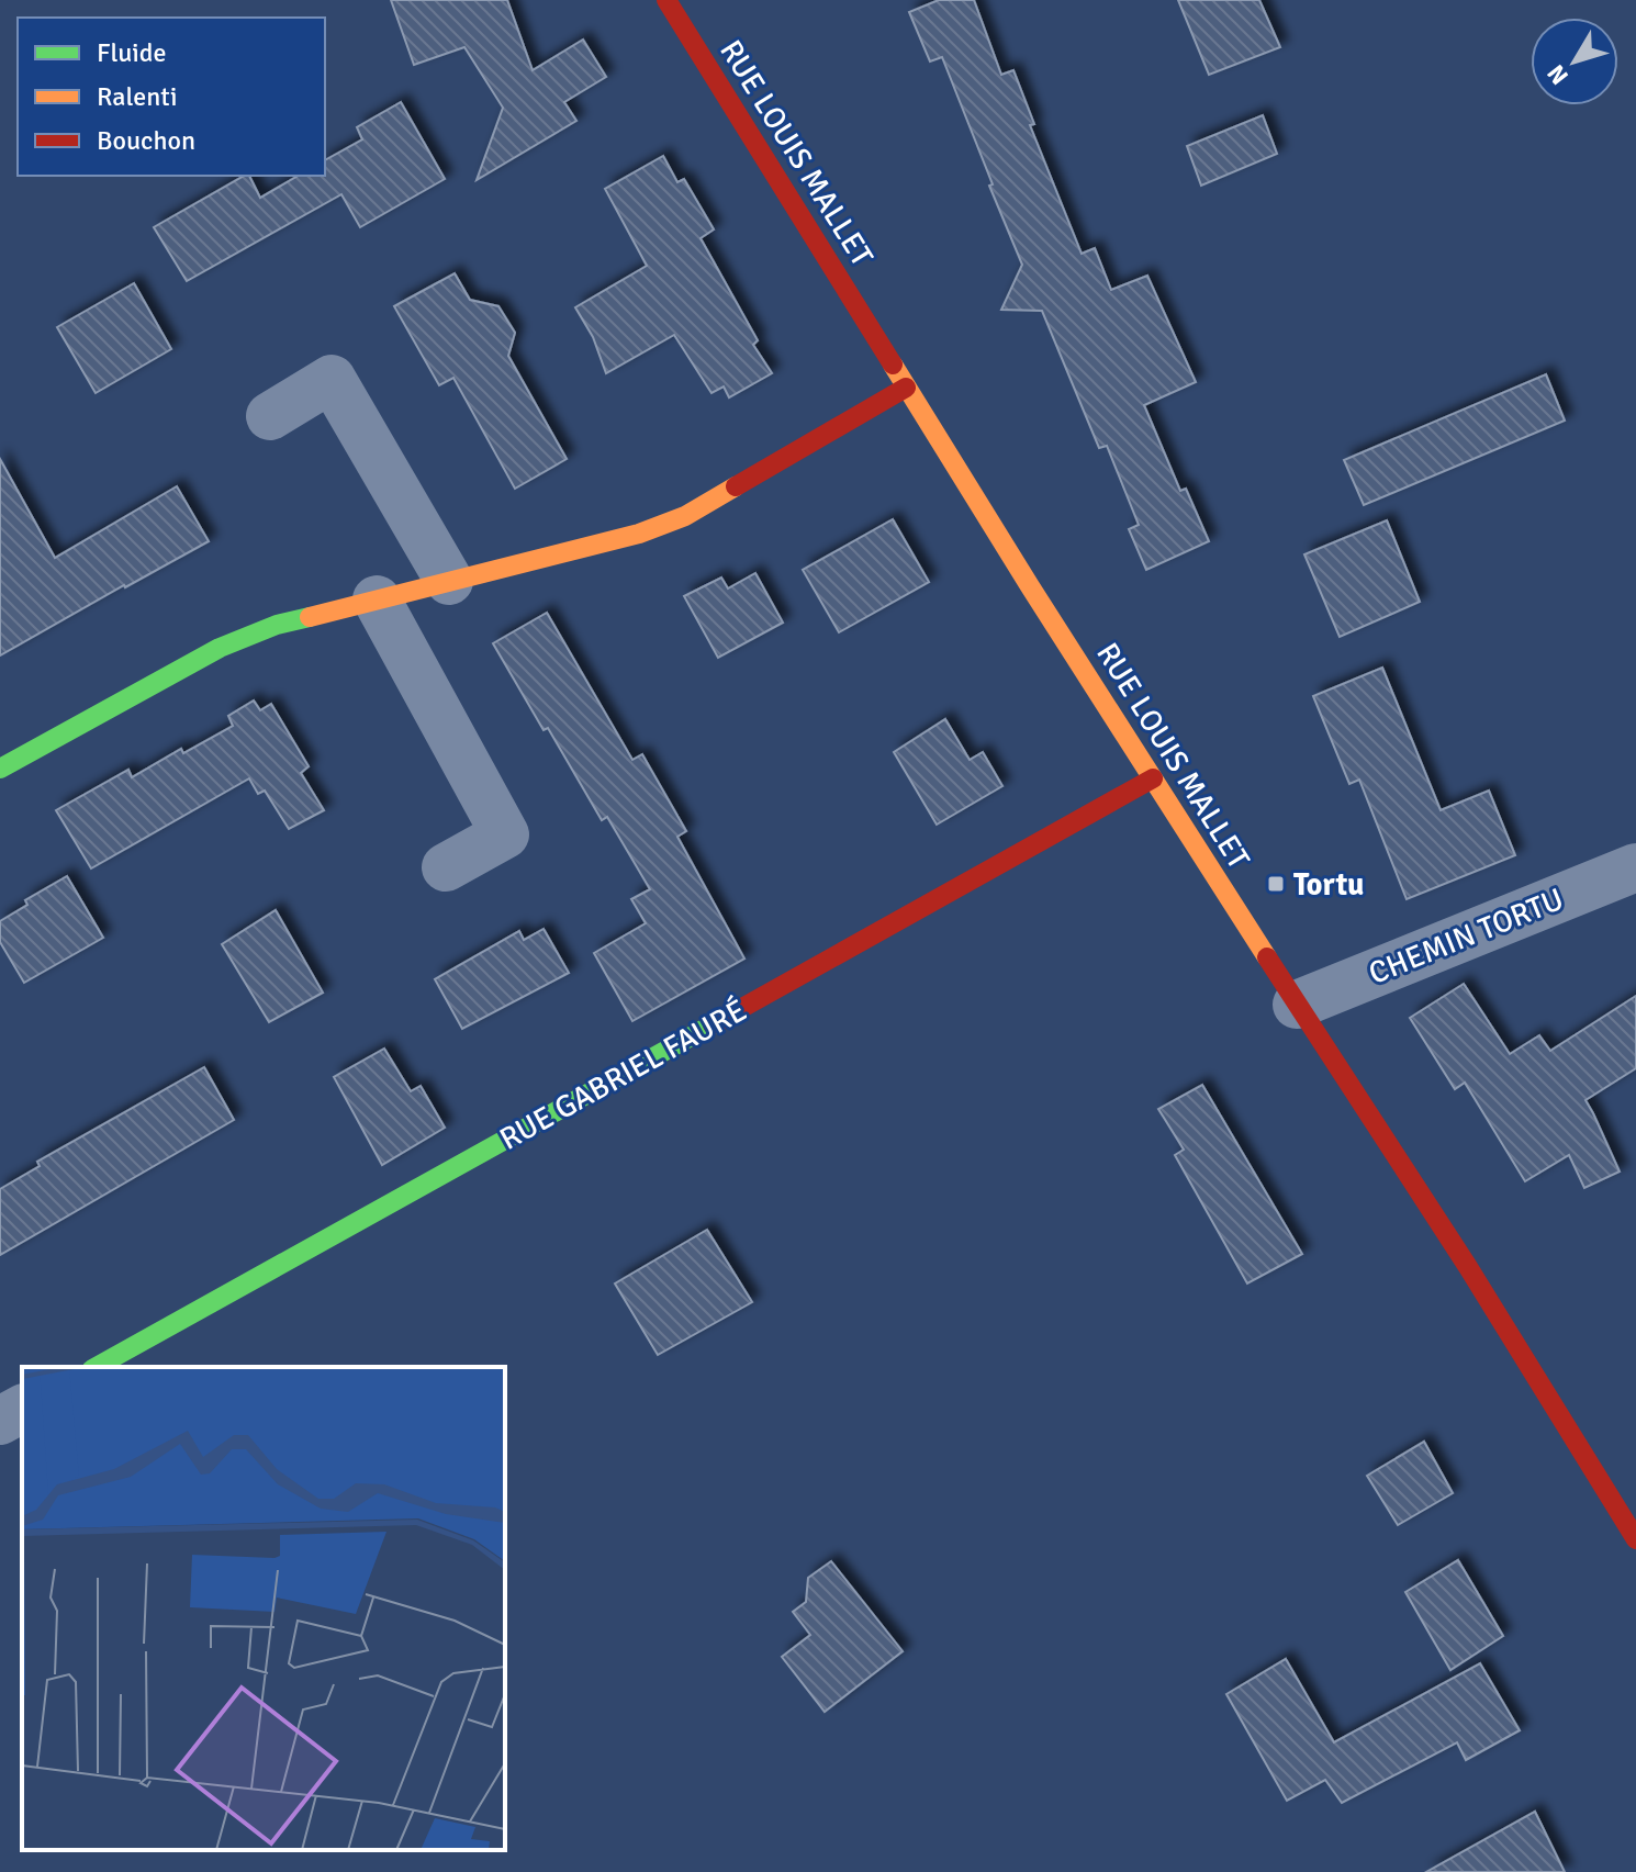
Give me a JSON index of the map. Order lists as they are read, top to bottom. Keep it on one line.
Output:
{"streets":{"street":["RUE LOUIS MALLET","CHEMIN TORTU","RUE GABRIEL FAURÉ"]},"crossings":[["RUE LOUIS MALLET","CHEMIN TORTU"],["RUE LOUIS MALLET","RUE GABRIEL FAURÉ"]],"places":{"transit":["Tortu"]},"legend":["Fluide","Ralenti","Bouchon"],"north":"bottom left"}
